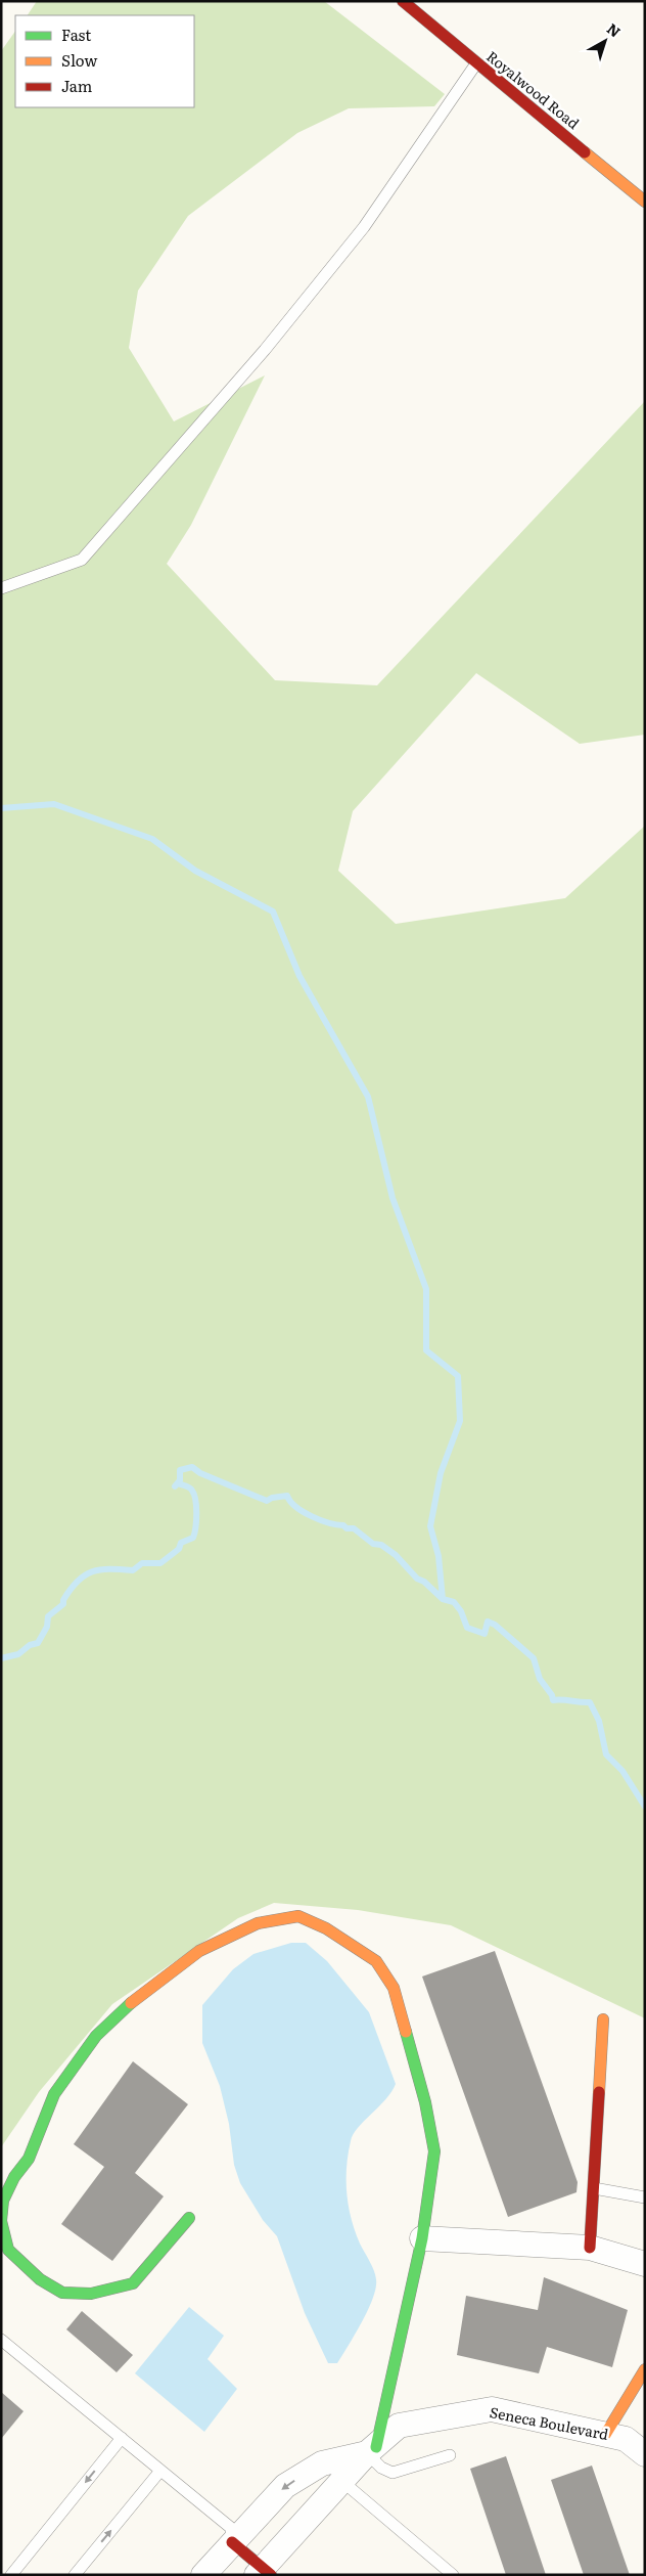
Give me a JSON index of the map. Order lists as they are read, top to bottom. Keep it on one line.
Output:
{"streets":{"street":["Royalwood Road","Seneca Boulevard"]},"legend":["Fast","Slow","Jam"],"north":"top right"}
